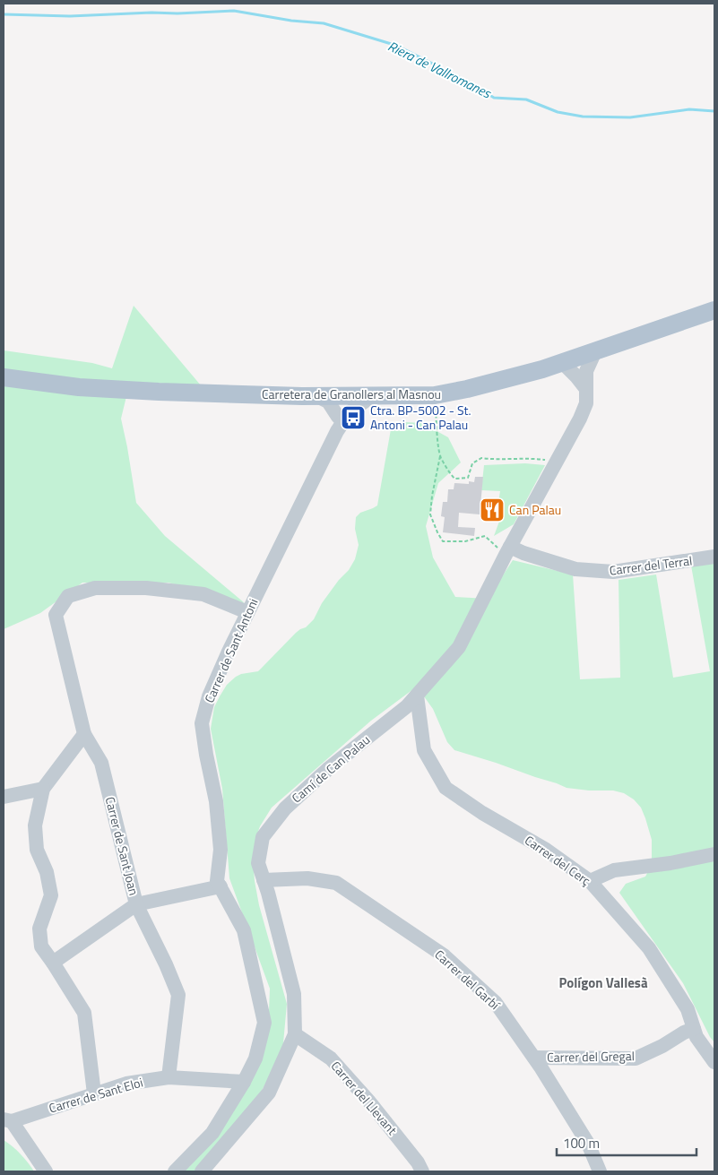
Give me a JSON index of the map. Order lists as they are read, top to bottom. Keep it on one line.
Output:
{"streets":{"main road":["Carretera de Granollers al Masnou"],"street":["Carrer del Terral","Carrer de Sant Antoni","Camí de Can Palau","Carrer de Sant Joan","Carrer del Cerç","Carrer del Garbí","Carrer del Gregal","Carrer de Sant Eloi","Carrer del Llevant"]},"crossings":[["Carretera de Granollers al Masnou","Carrer de Sant Antoni"],["Carretera de Granollers al Masnou","Camí de Can Palau"],["Carrer del Terral","Camí de Can Palau"],["Carrer de Sant Antoni","Carrer de Sant Joan"],["Carrer de Sant Antoni","Carrer de Sant Eloi"],["Camí de Can Palau","Carrer del Cerç"],["Camí de Can Palau","Carrer del Garbí"],["Camí de Can Palau","Carrer del Llevant"],["Carrer de Sant Joan","Carrer de Sant Eloi"],["Carrer del Cerç","Carrer del Gregal"],["Carrer del Garbí","Carrer del Gregal"]],"districts":["Polígon Vallesà"],"water":["Riera de Vallromanes"],"places":{"bus stop":["Ctra. BP-5002 - St. Antoni - Can Palau"],"restaurant":["Can Palau"]},"scale_bar":"100 m"}
